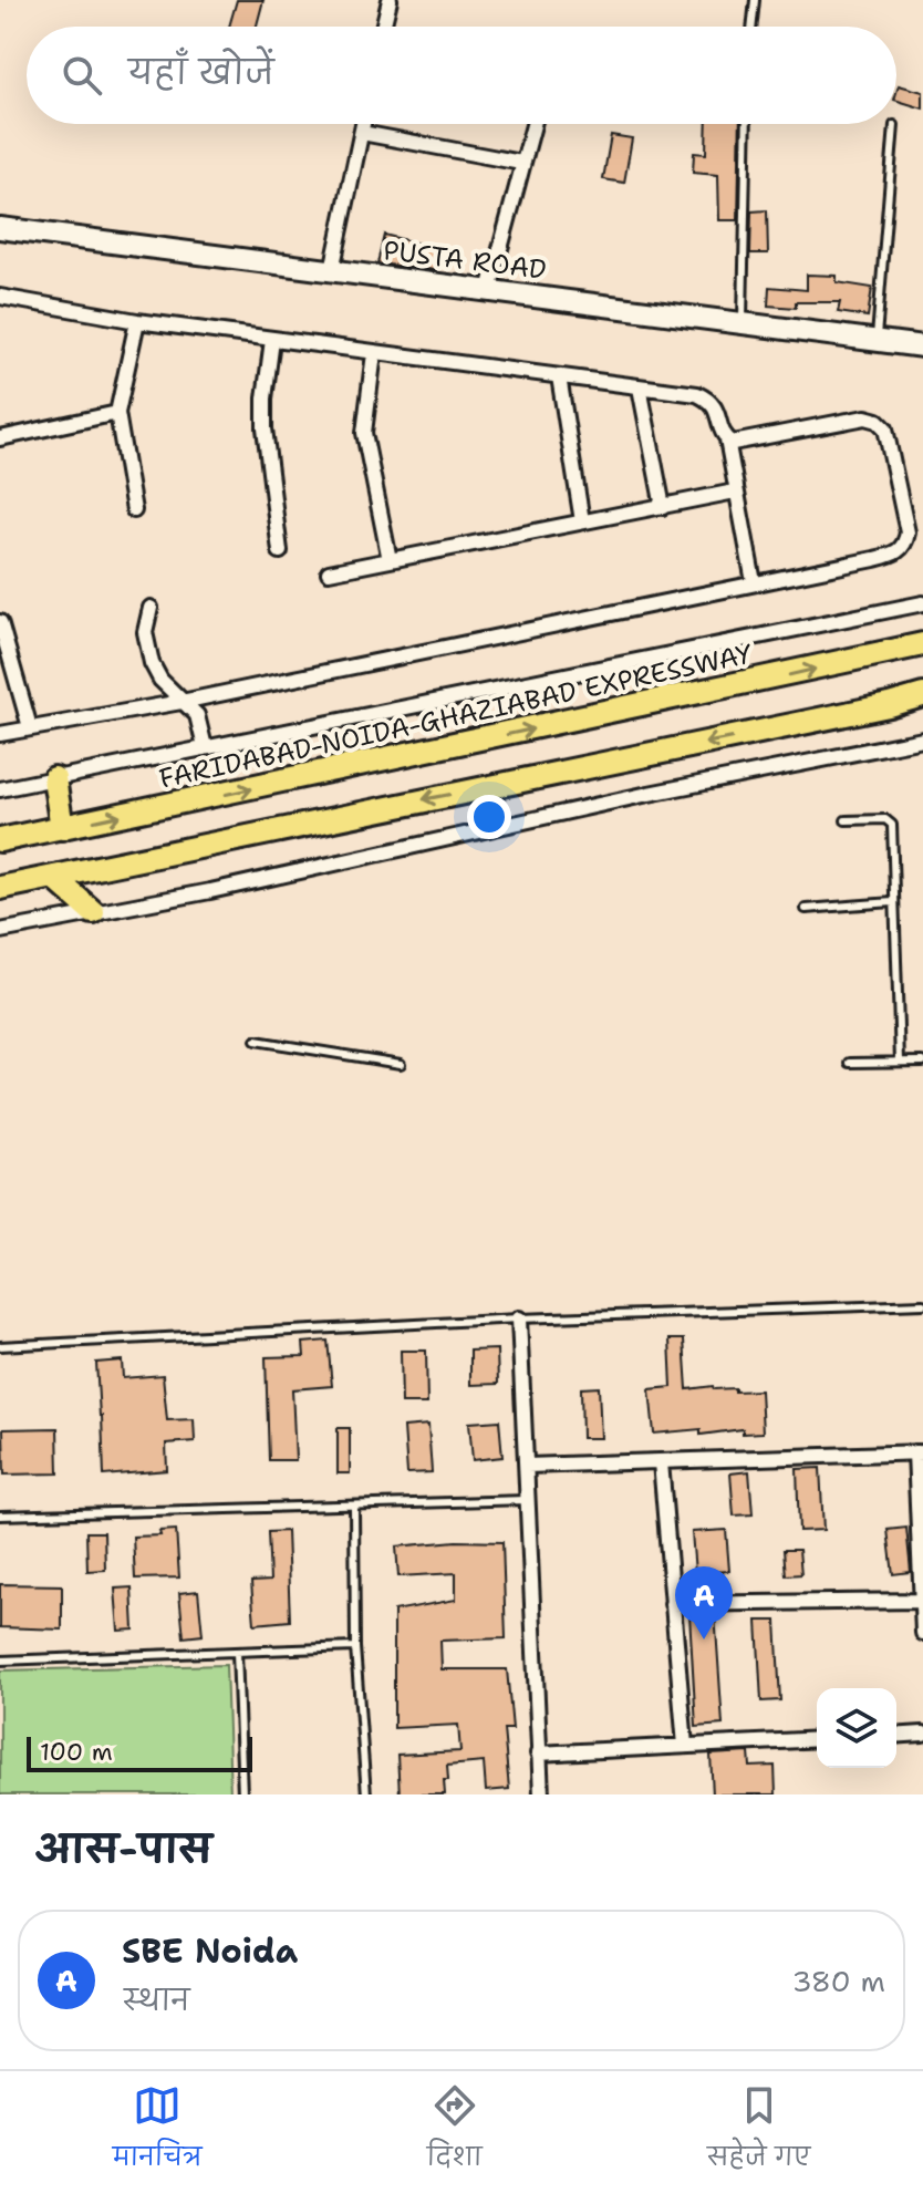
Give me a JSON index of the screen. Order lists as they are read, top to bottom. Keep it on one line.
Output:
{"streets":{"main road":["FARIDABAD-NOIDA-GHAZIABAD EXPRESSWAY"],"street":["PUSTA ROAD"]},"scale_bar":"100 m","page":{"search":"यहाँ खोजें","pins":"A","scale":"100 m","heading":"आस-पास","list":[{"mark":"A","name":"SBE Noida","note":"स्थान","value":"380 m"}],"nav":["मानचित्र","दिशा","सहेजे गए"]}}
